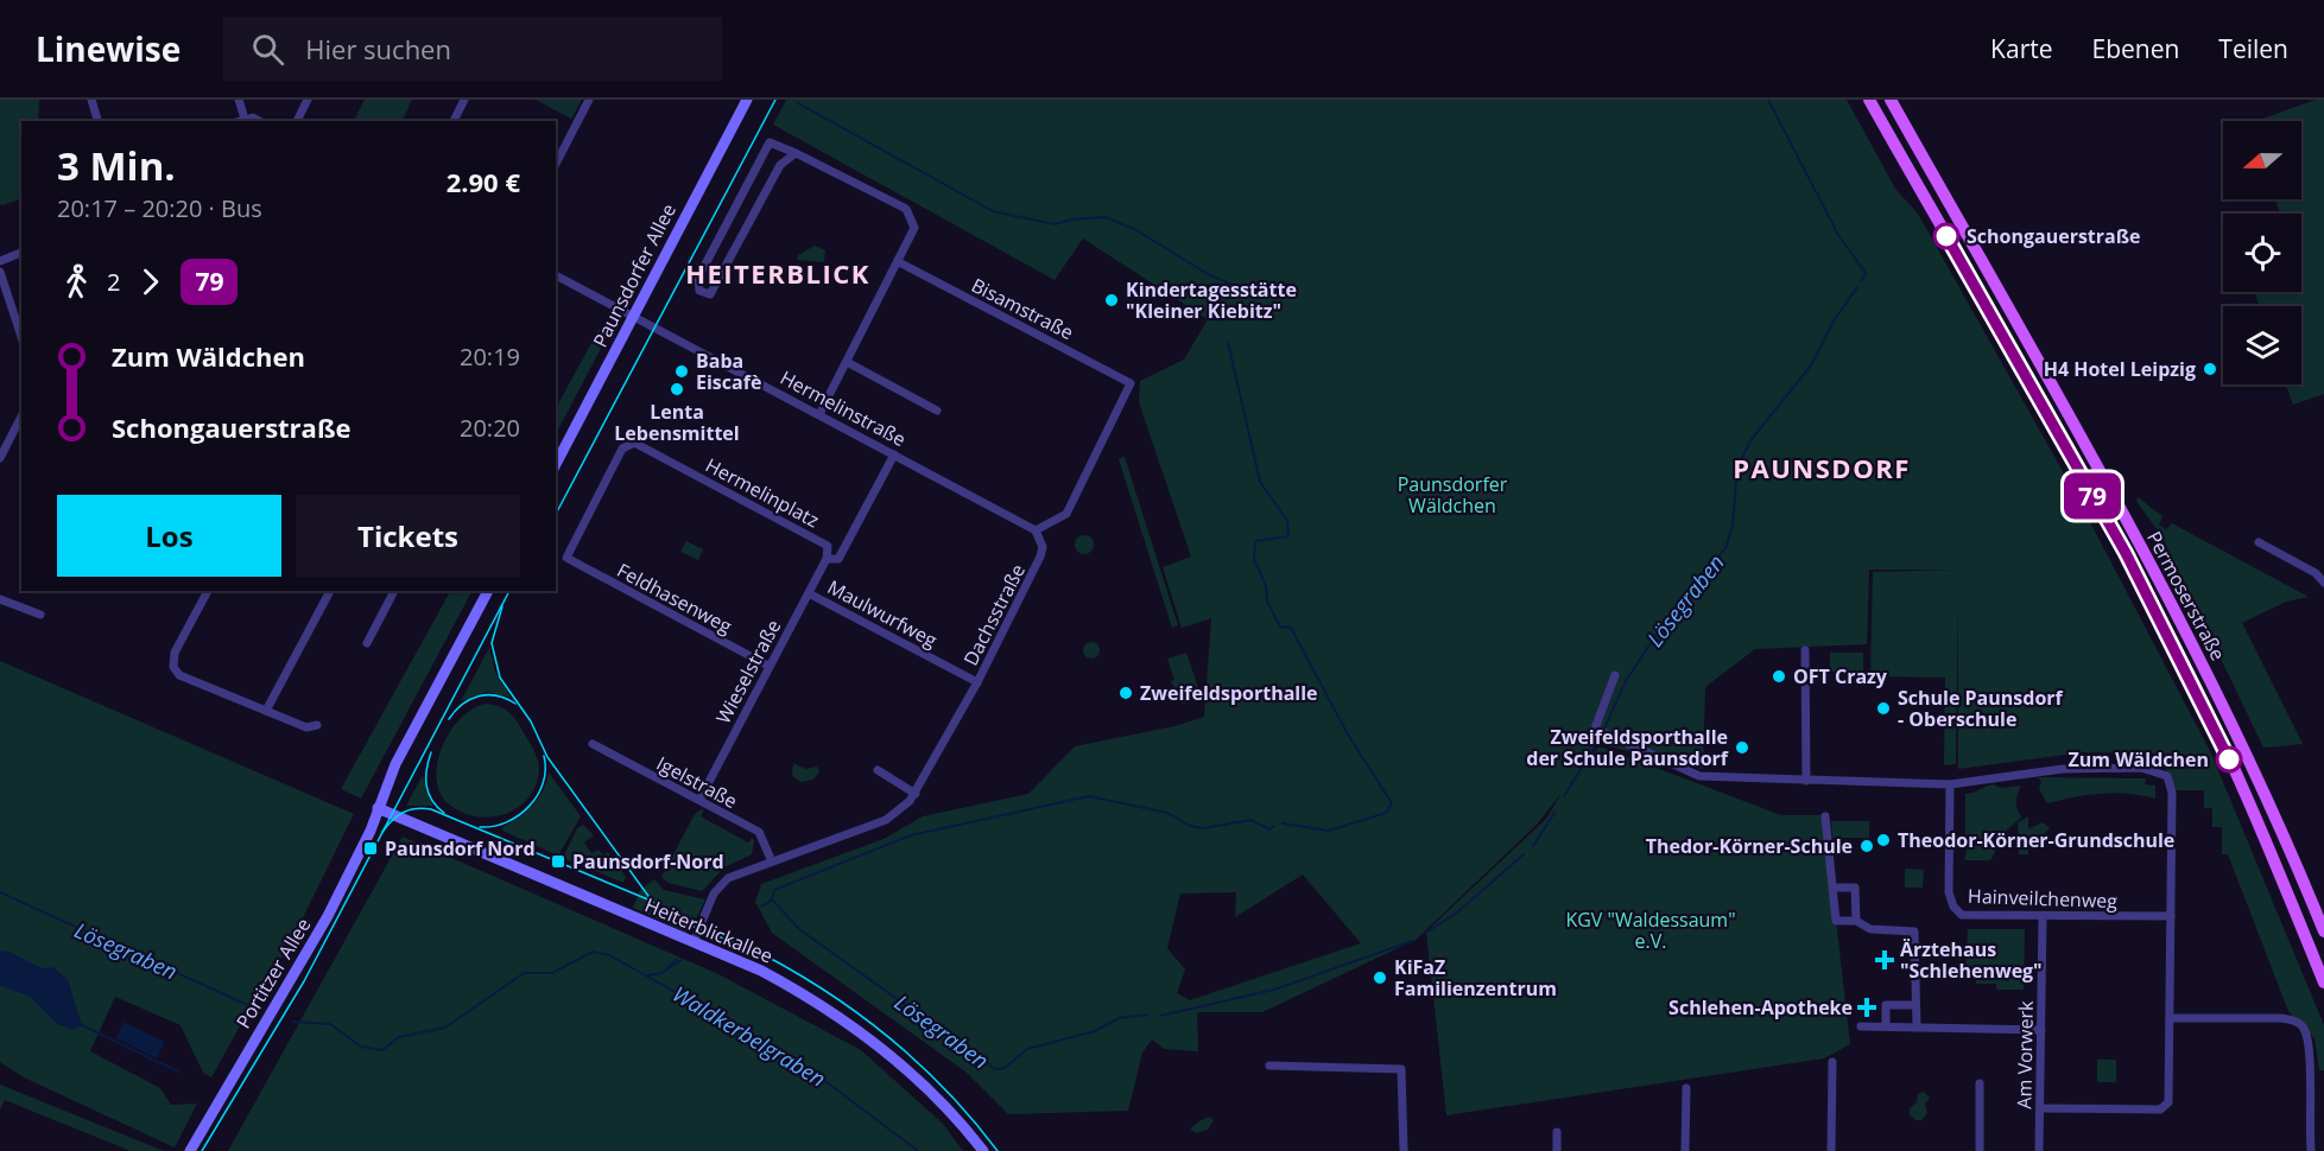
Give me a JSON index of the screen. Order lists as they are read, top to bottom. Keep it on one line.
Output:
{"streets":{"main road":["Paunsdorfer Allee","Permoserstraße","Heiterblickallee","Portitzer Allee"],"street":["Bisamstraße","Hermelinstraße","Hermelinplatz","Feldhasenweg","Maulwurfweg","Dachsstraße","Wieselstraße","Igelstraße","Hainveilchenweg","Am Vorwerk"]},"crossings":[["Paunsdorfer Allee","Hermelinstraße"],["Bisamstraße","Hermelinstraße"],["Bisamstraße","Dachsstraße"],["Hermelinstraße","Dachsstraße"],["Hermelinplatz","Feldhasenweg"],["Hermelinplatz","Wieselstraße"],["Feldhasenweg","Wieselstraße"],["Maulwurfweg","Dachsstraße"],["Maulwurfweg","Wieselstraße"],["Dachsstraße","Igelstraße"],["Dachsstraße","Heiterblickallee"],["Wieselstraße","Igelstraße"],["Hainveilchenweg","Am Vorwerk"],["Heiterblickallee","Portitzer Allee"]],"districts":["HEITERBLICK","PAUNSDORF"],"water":["Lösegraben","Waldkerbelgraben"],"parks":["Paunsdorfer Wäldchen","KGV \"Waldessaum\" e.V."],"places":{"other":["Schongauerstraße","Kindertagesstätte \"Kleiner Kiebitz\"","H4 Hotel Leipzig","Baba Eiscafè","Lenta Lebensmittel","OFT Crazy","Zweifeldsporthalle","Schule Paunsdorf - Oberschule","Zweifeldsporthalle der Schule Paunsdorf","Zum Wäldchen","Theodor-Körner-Grundschule","Thedor-Körner-Schule","KiFaZ Familienzentrum"],"transit":["Paunsdorf Nord","Paunsdorf-Nord"],"health":["Ärztehaus \"Schlehenweg\"","Schlehen-Apotheke"]},"lines":["bus line 79"],"north":"left","page":{"header":"Linewise","search":"Hier suchen","nav":["Karte","Ebenen","Teilen"],"on_map":"79","heading":["3 Min.","20:17 – 20:20 · Bus","2.90 €"],"legs":["2","79"],"list":[{"name":"Zum Wäldchen","value":"20:19"},{"name":"Schongauerstraße","value":"20:20"}],"buttons":["Los","Tickets"]}}
